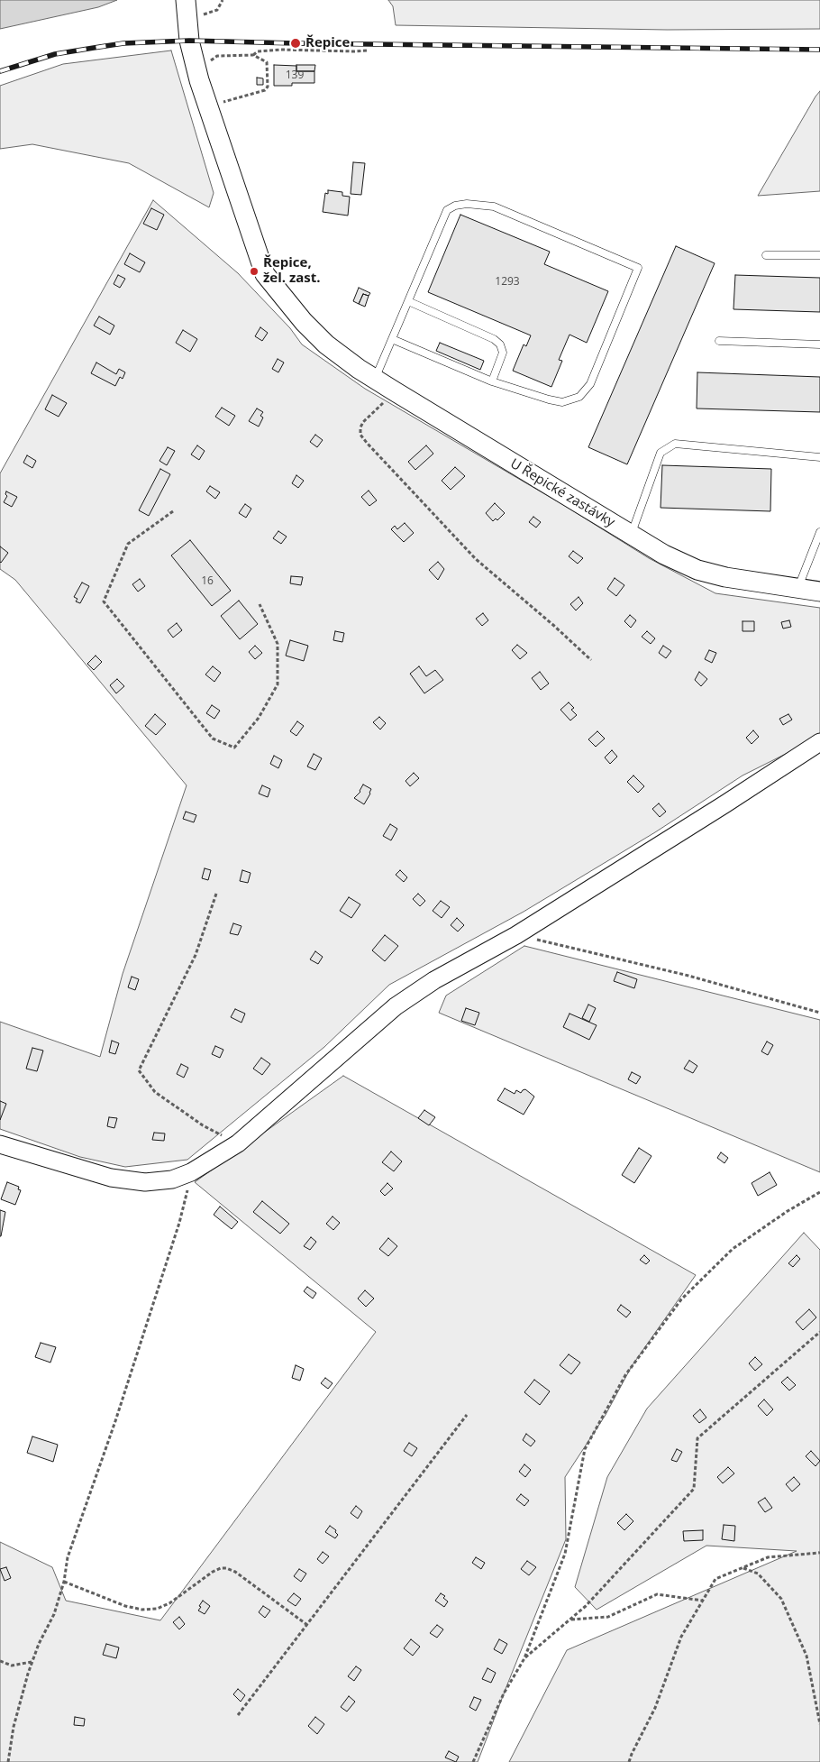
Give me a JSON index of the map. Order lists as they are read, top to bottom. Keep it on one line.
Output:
{"streets":{"main road":["U Řepické zastávky"]},"places":["Řepice","Řepice, žel. zast."],"house_numbers":["139","1293","16"]}
